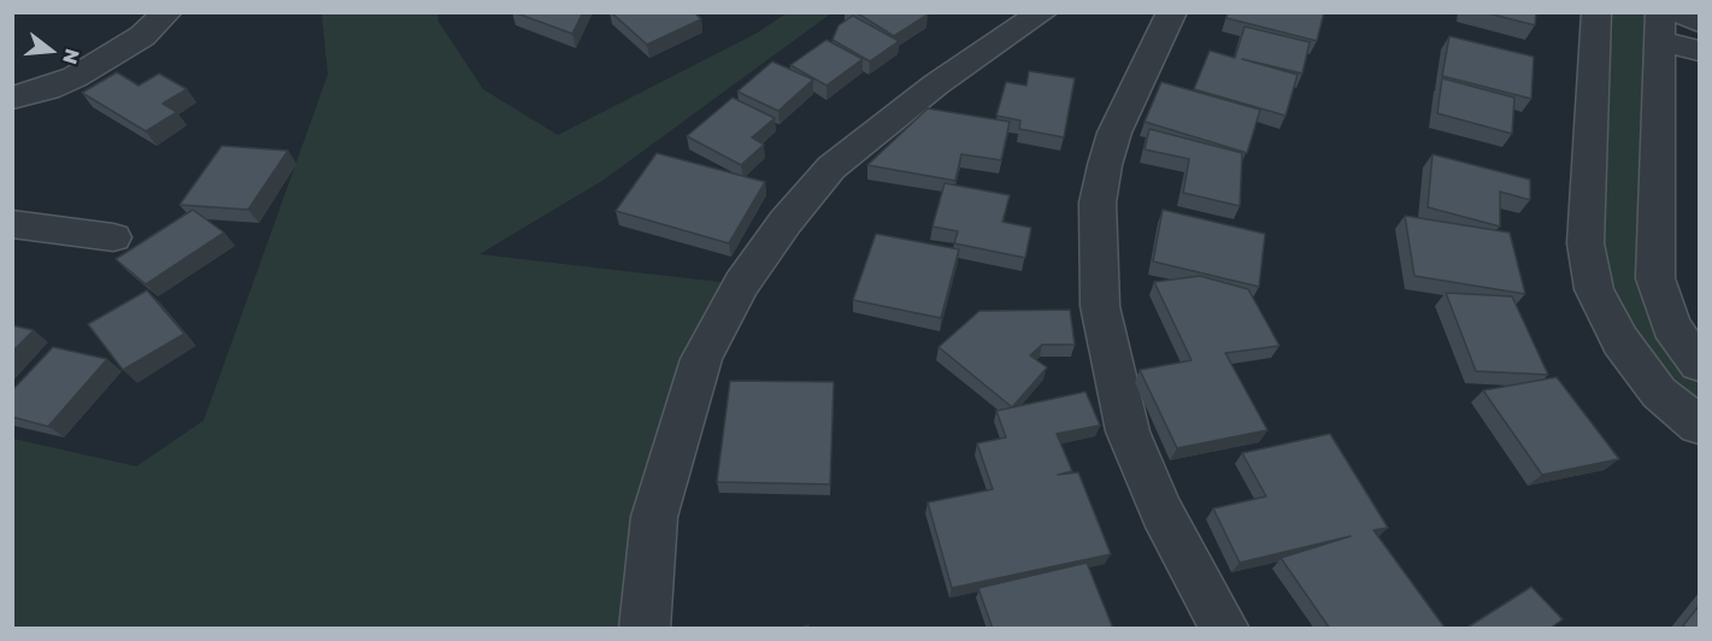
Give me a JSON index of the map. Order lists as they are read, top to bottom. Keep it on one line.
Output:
{"north":"right"}
